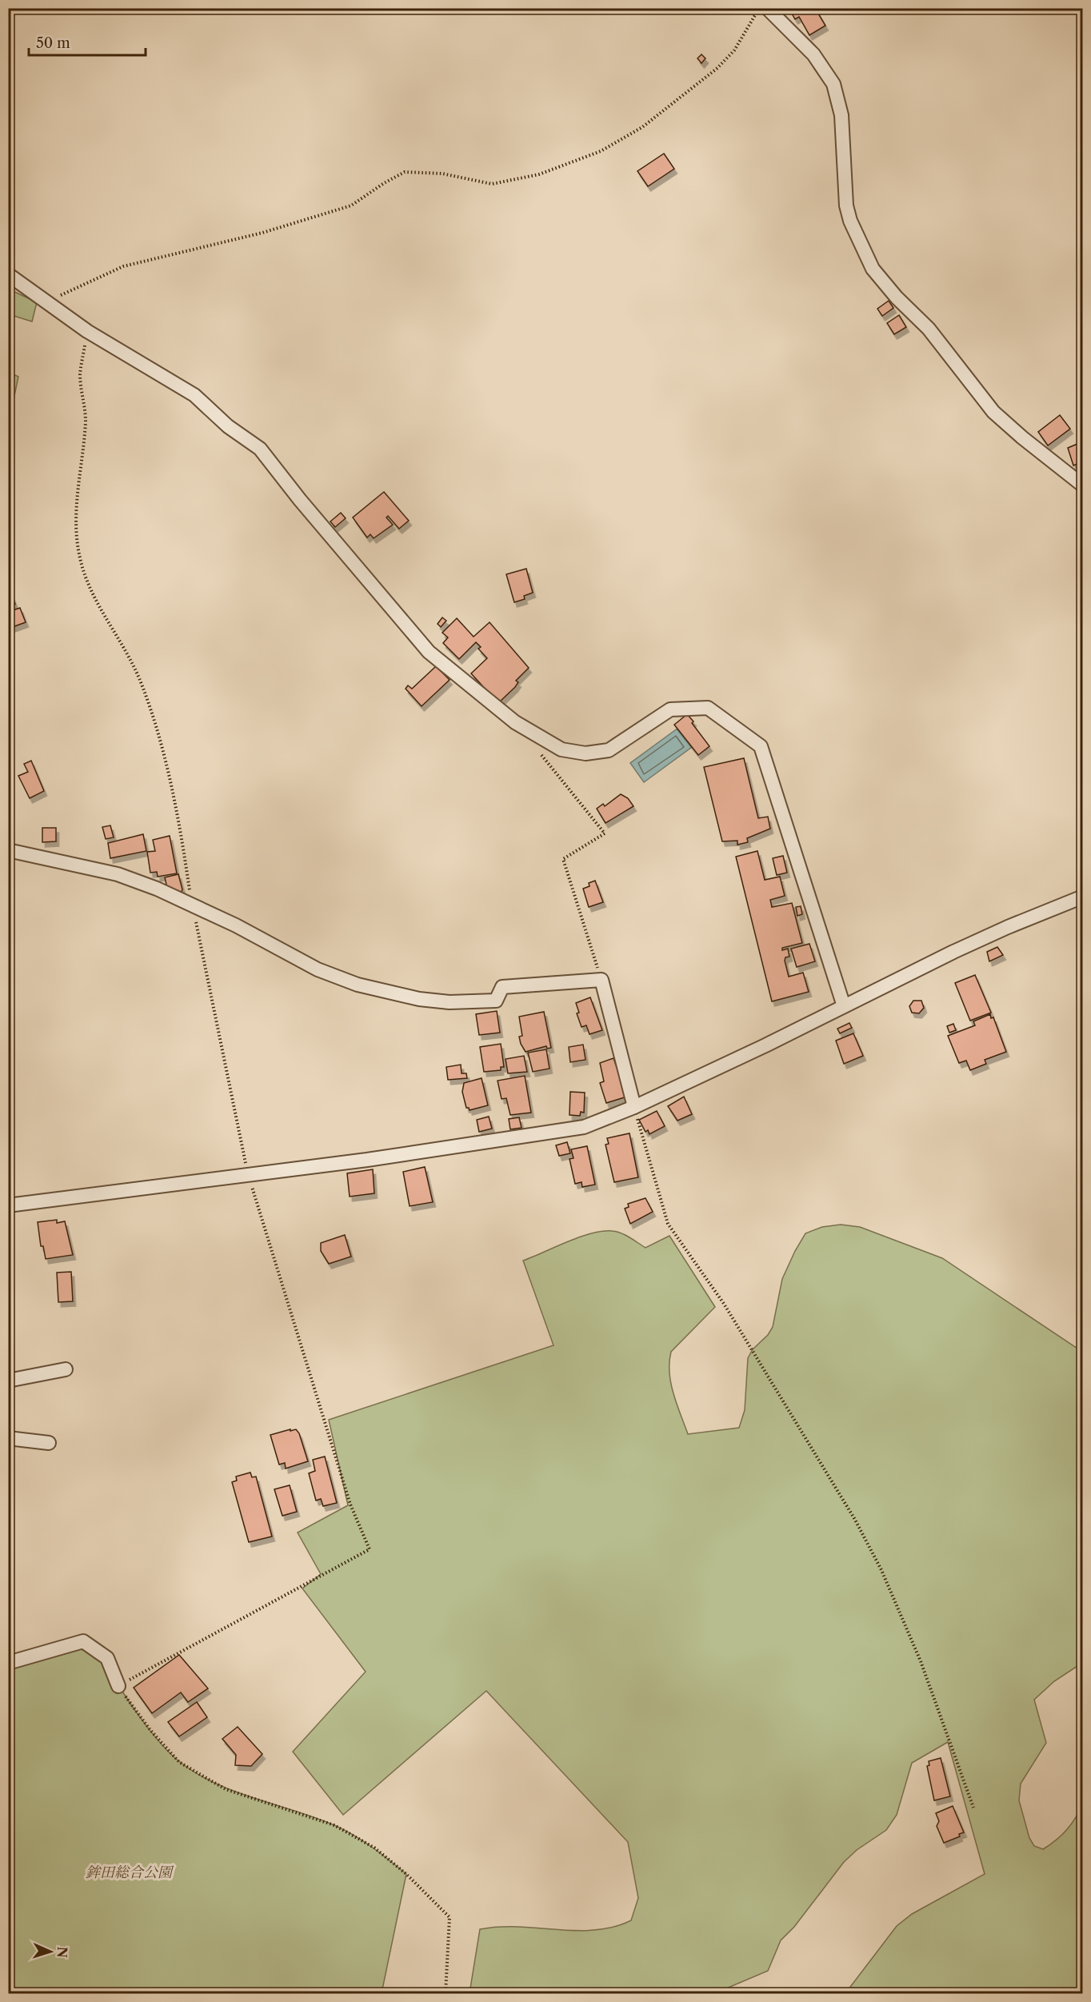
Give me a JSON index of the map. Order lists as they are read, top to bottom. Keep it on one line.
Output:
{"parks":["鉾田総合公園"],"scale_bar":"50 m","north":"right"}
